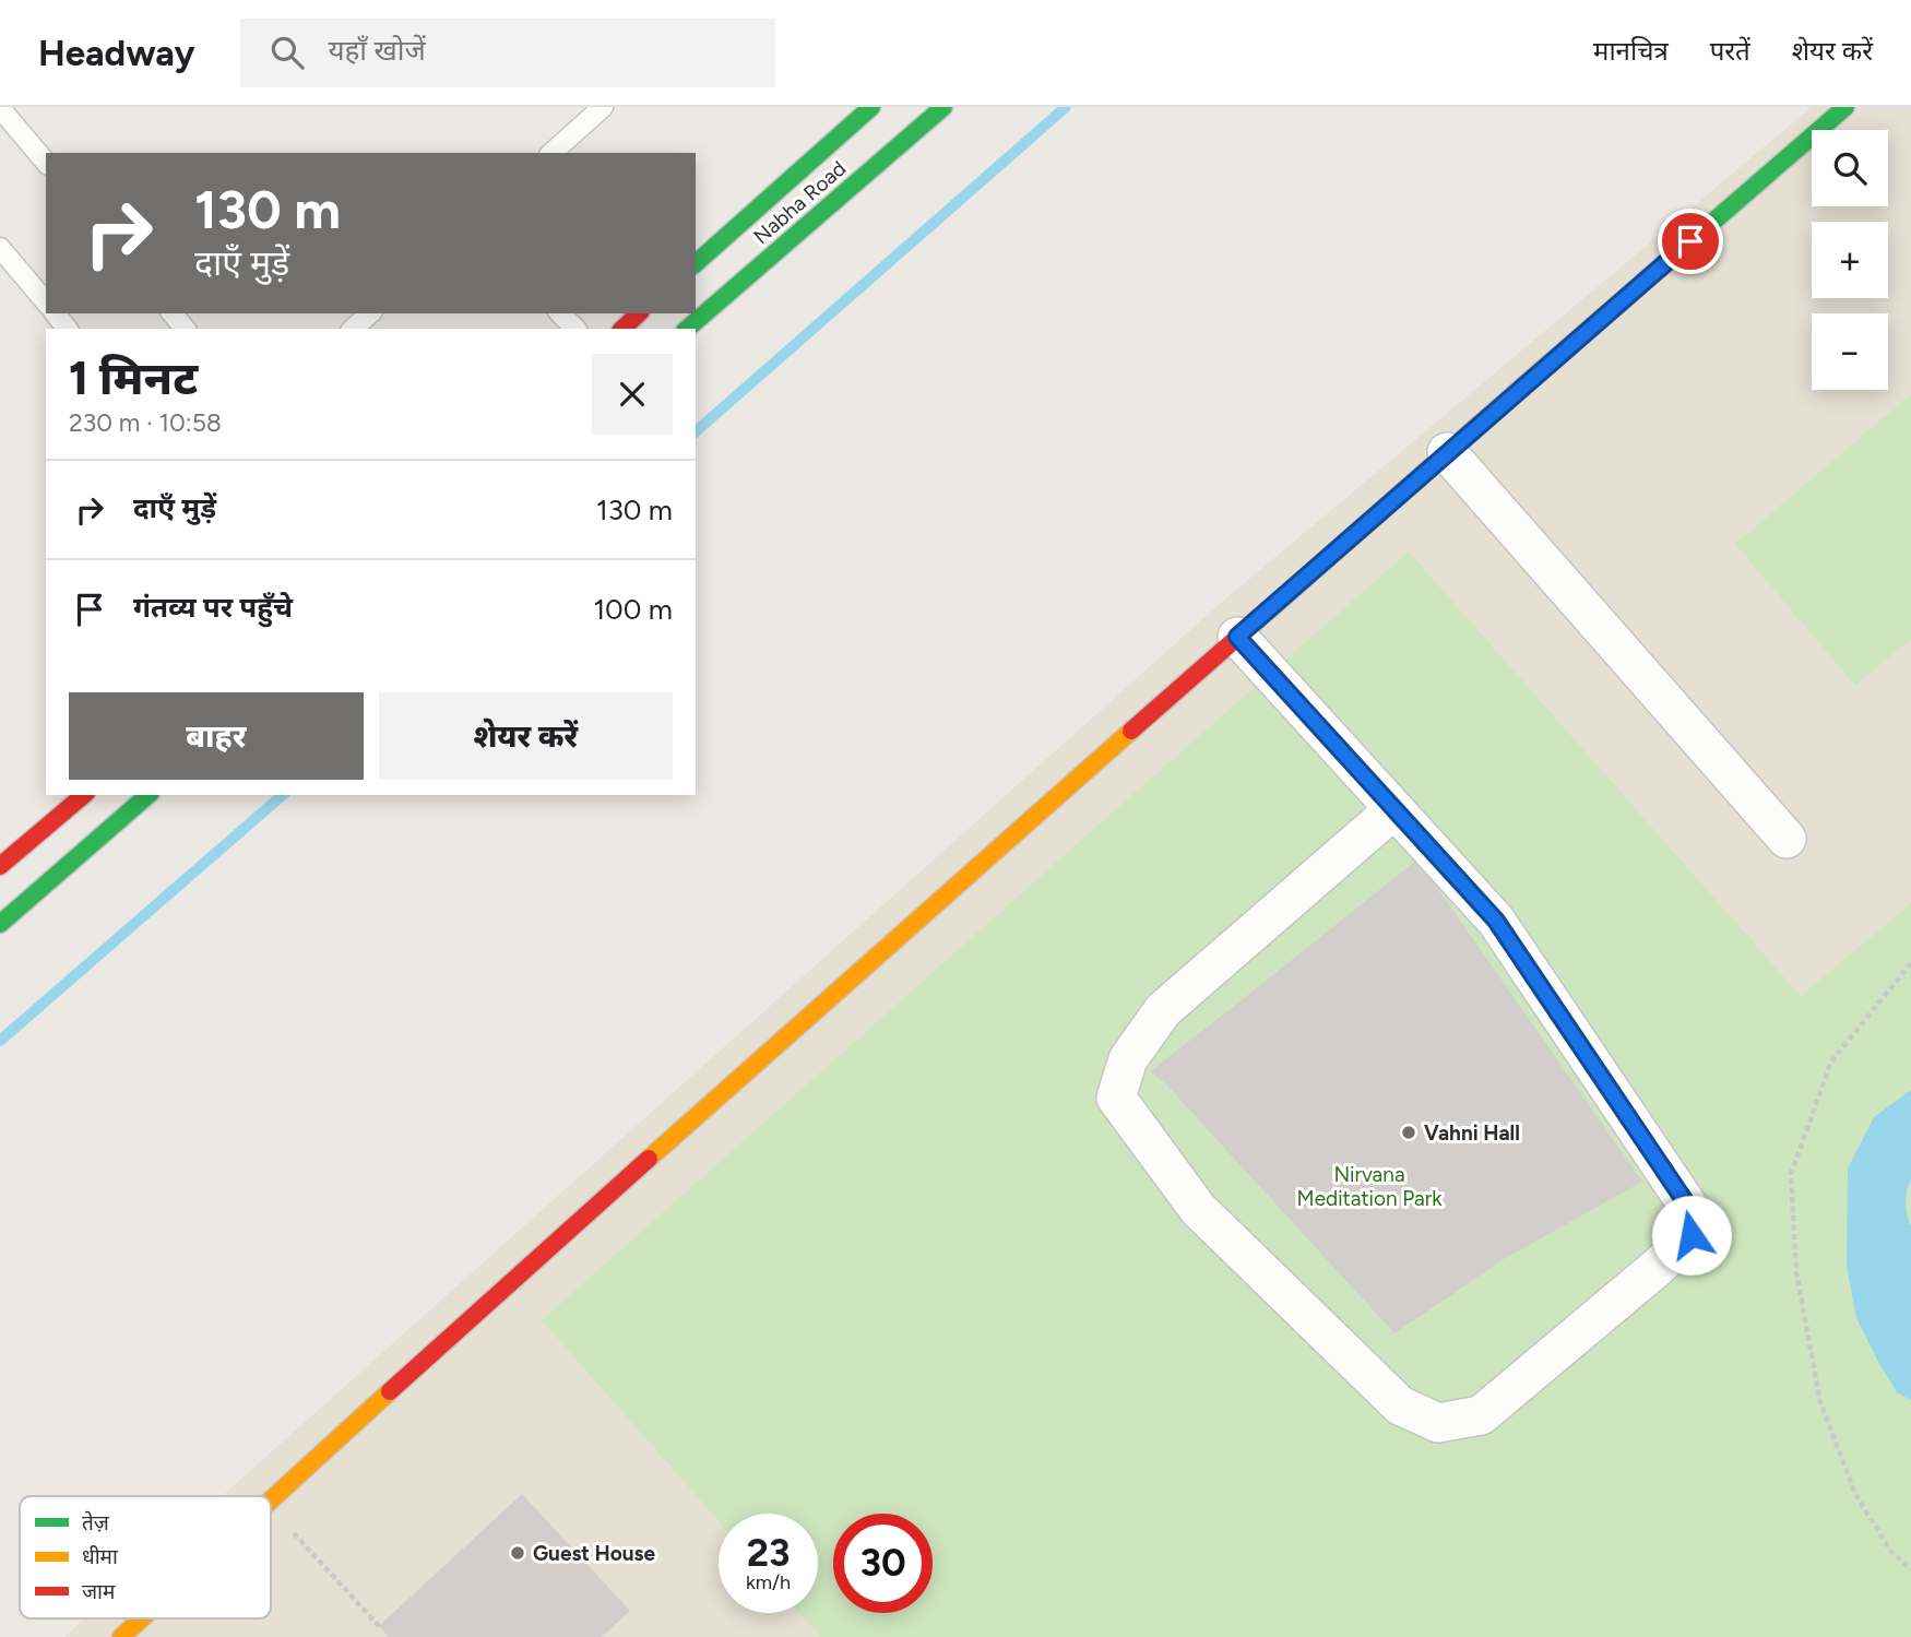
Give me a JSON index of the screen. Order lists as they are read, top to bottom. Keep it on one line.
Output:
{"streets":{"street":["Nabha Road"]},"parks":["Nirvana Meditation Park"],"places":["Vahni Hall","Guest House"],"legend":["तेज़","धीमा","जाम"],"page":{"header":"Headway","search":"यहाँ खोजें","nav":["मानचित्र","परतें","शेयर करें"],"map_buttons":["+","−"],"turn":["130 m","दाएँ मुड़ें"],"heading":["1 मिनट","230 m · 10:58"],"list":[{"name":"दाएँ मुड़ें","value":"130 m"},{"name":"गंतव्य पर पहुँचे","value":"100 m"}],"buttons":["बाहर","शेयर करें"],"speed":"23 km/h","limit":"30"}}
